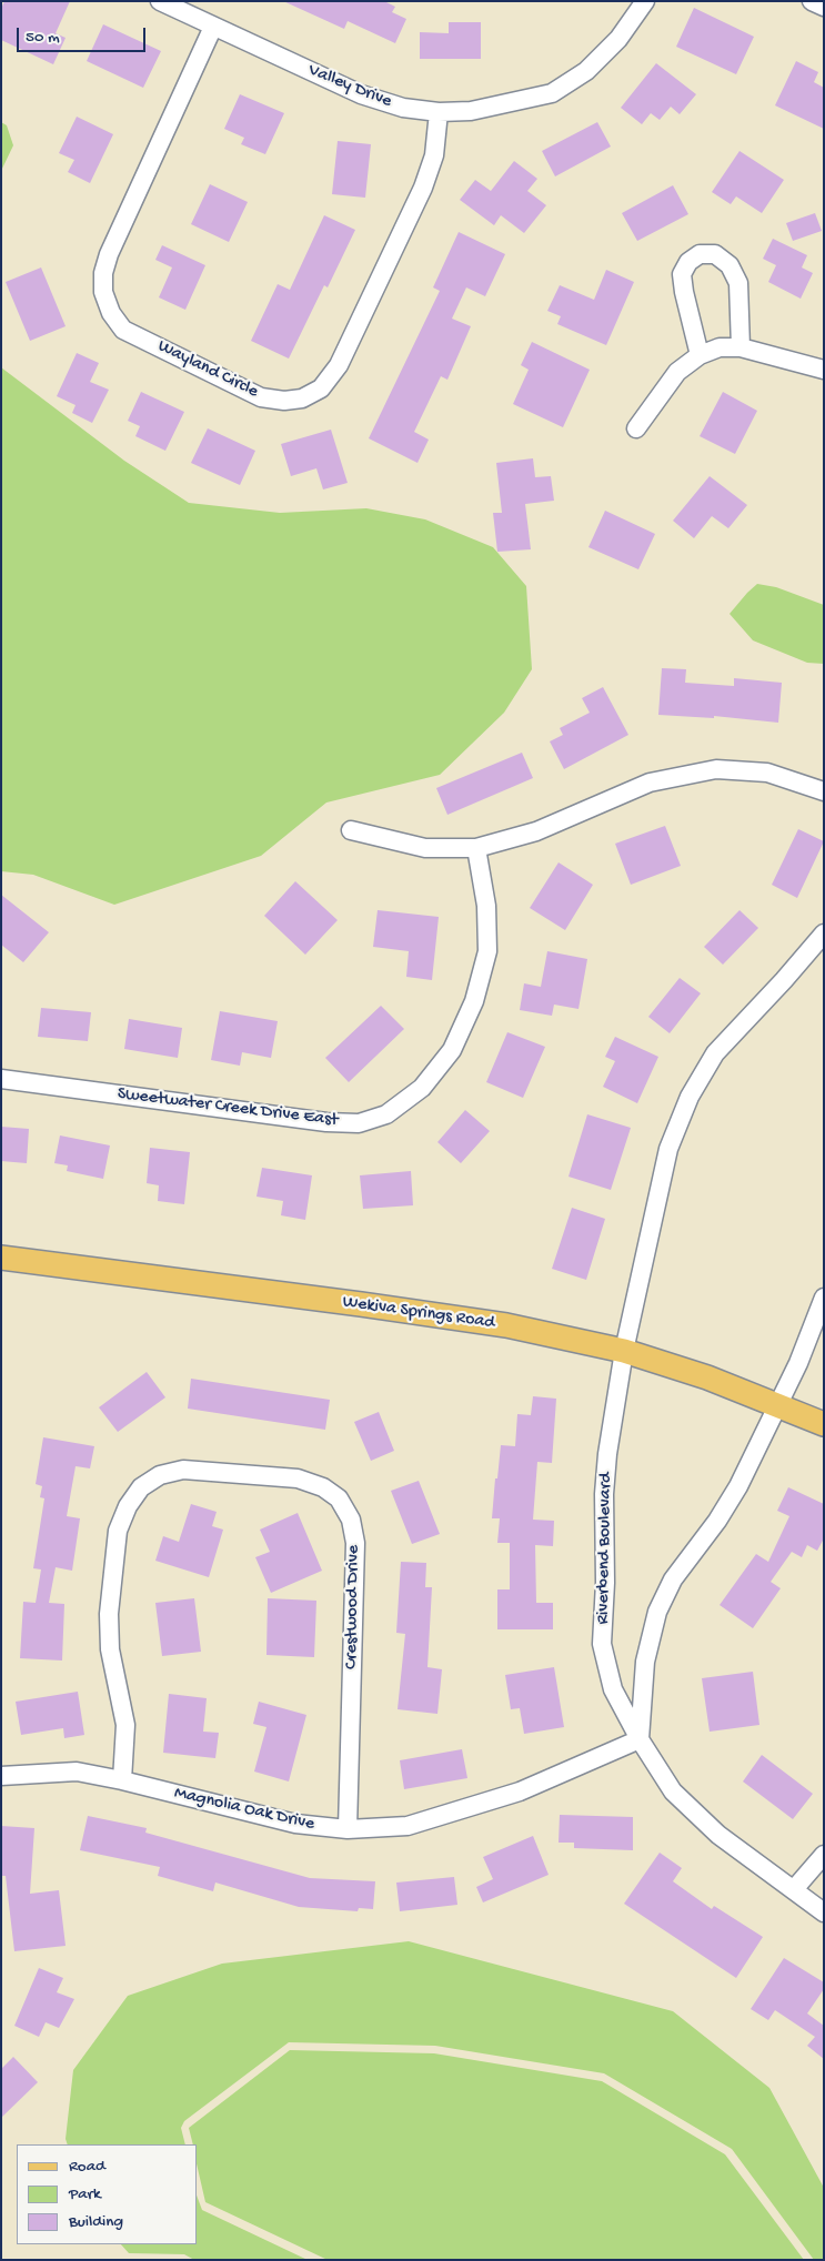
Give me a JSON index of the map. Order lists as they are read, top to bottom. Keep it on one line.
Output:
{"streets":{"main road":["Wekiva Springs Road"],"street":["Valley Drive","Wayland Circle","Sweetwater Creek Drive East","Riverbend Boulevard","Crestwood Drive","Magnolia Oak Drive"]},"crossings":[["Valley Drive","Wayland Circle"],["Wekiva Springs Road","Riverbend Boulevard"],["Riverbend Boulevard","Magnolia Oak Drive"],["Crestwood Drive","Magnolia Oak Drive"]],"legend":["Road","Park","Building"],"scale_bar":"50 m"}
